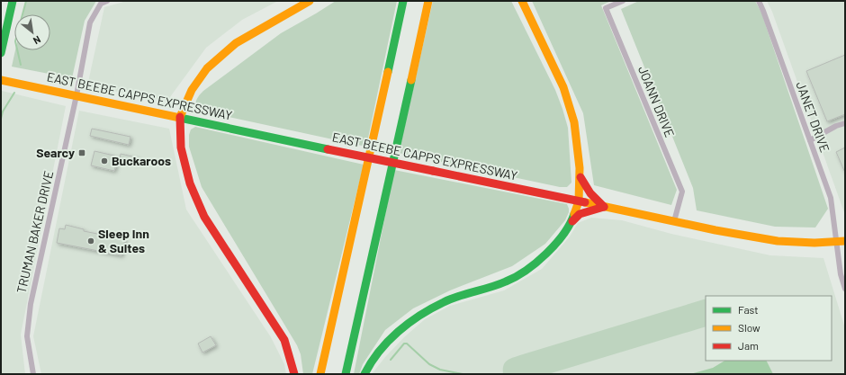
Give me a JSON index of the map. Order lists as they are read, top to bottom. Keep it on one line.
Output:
{"streets":{"main road":["EAST BEEBE CAPPS EXPRESSWAY"],"street":["JOANN DRIVE","JANET DRIVE","TRUMAN BAKER DRIVE"]},"crossings":[["EAST BEEBE CAPPS EXPRESSWAY","JOANN DRIVE"],["EAST BEEBE CAPPS EXPRESSWAY","JANET DRIVE"],["EAST BEEBE CAPPS EXPRESSWAY","TRUMAN BAKER DRIVE"]],"places":{"transit":["Searcy"],"other":["Buckaroos","Sleep Inn & Suites"]},"legend":["Fast","Slow","Jam"],"north":"bottom right"}
